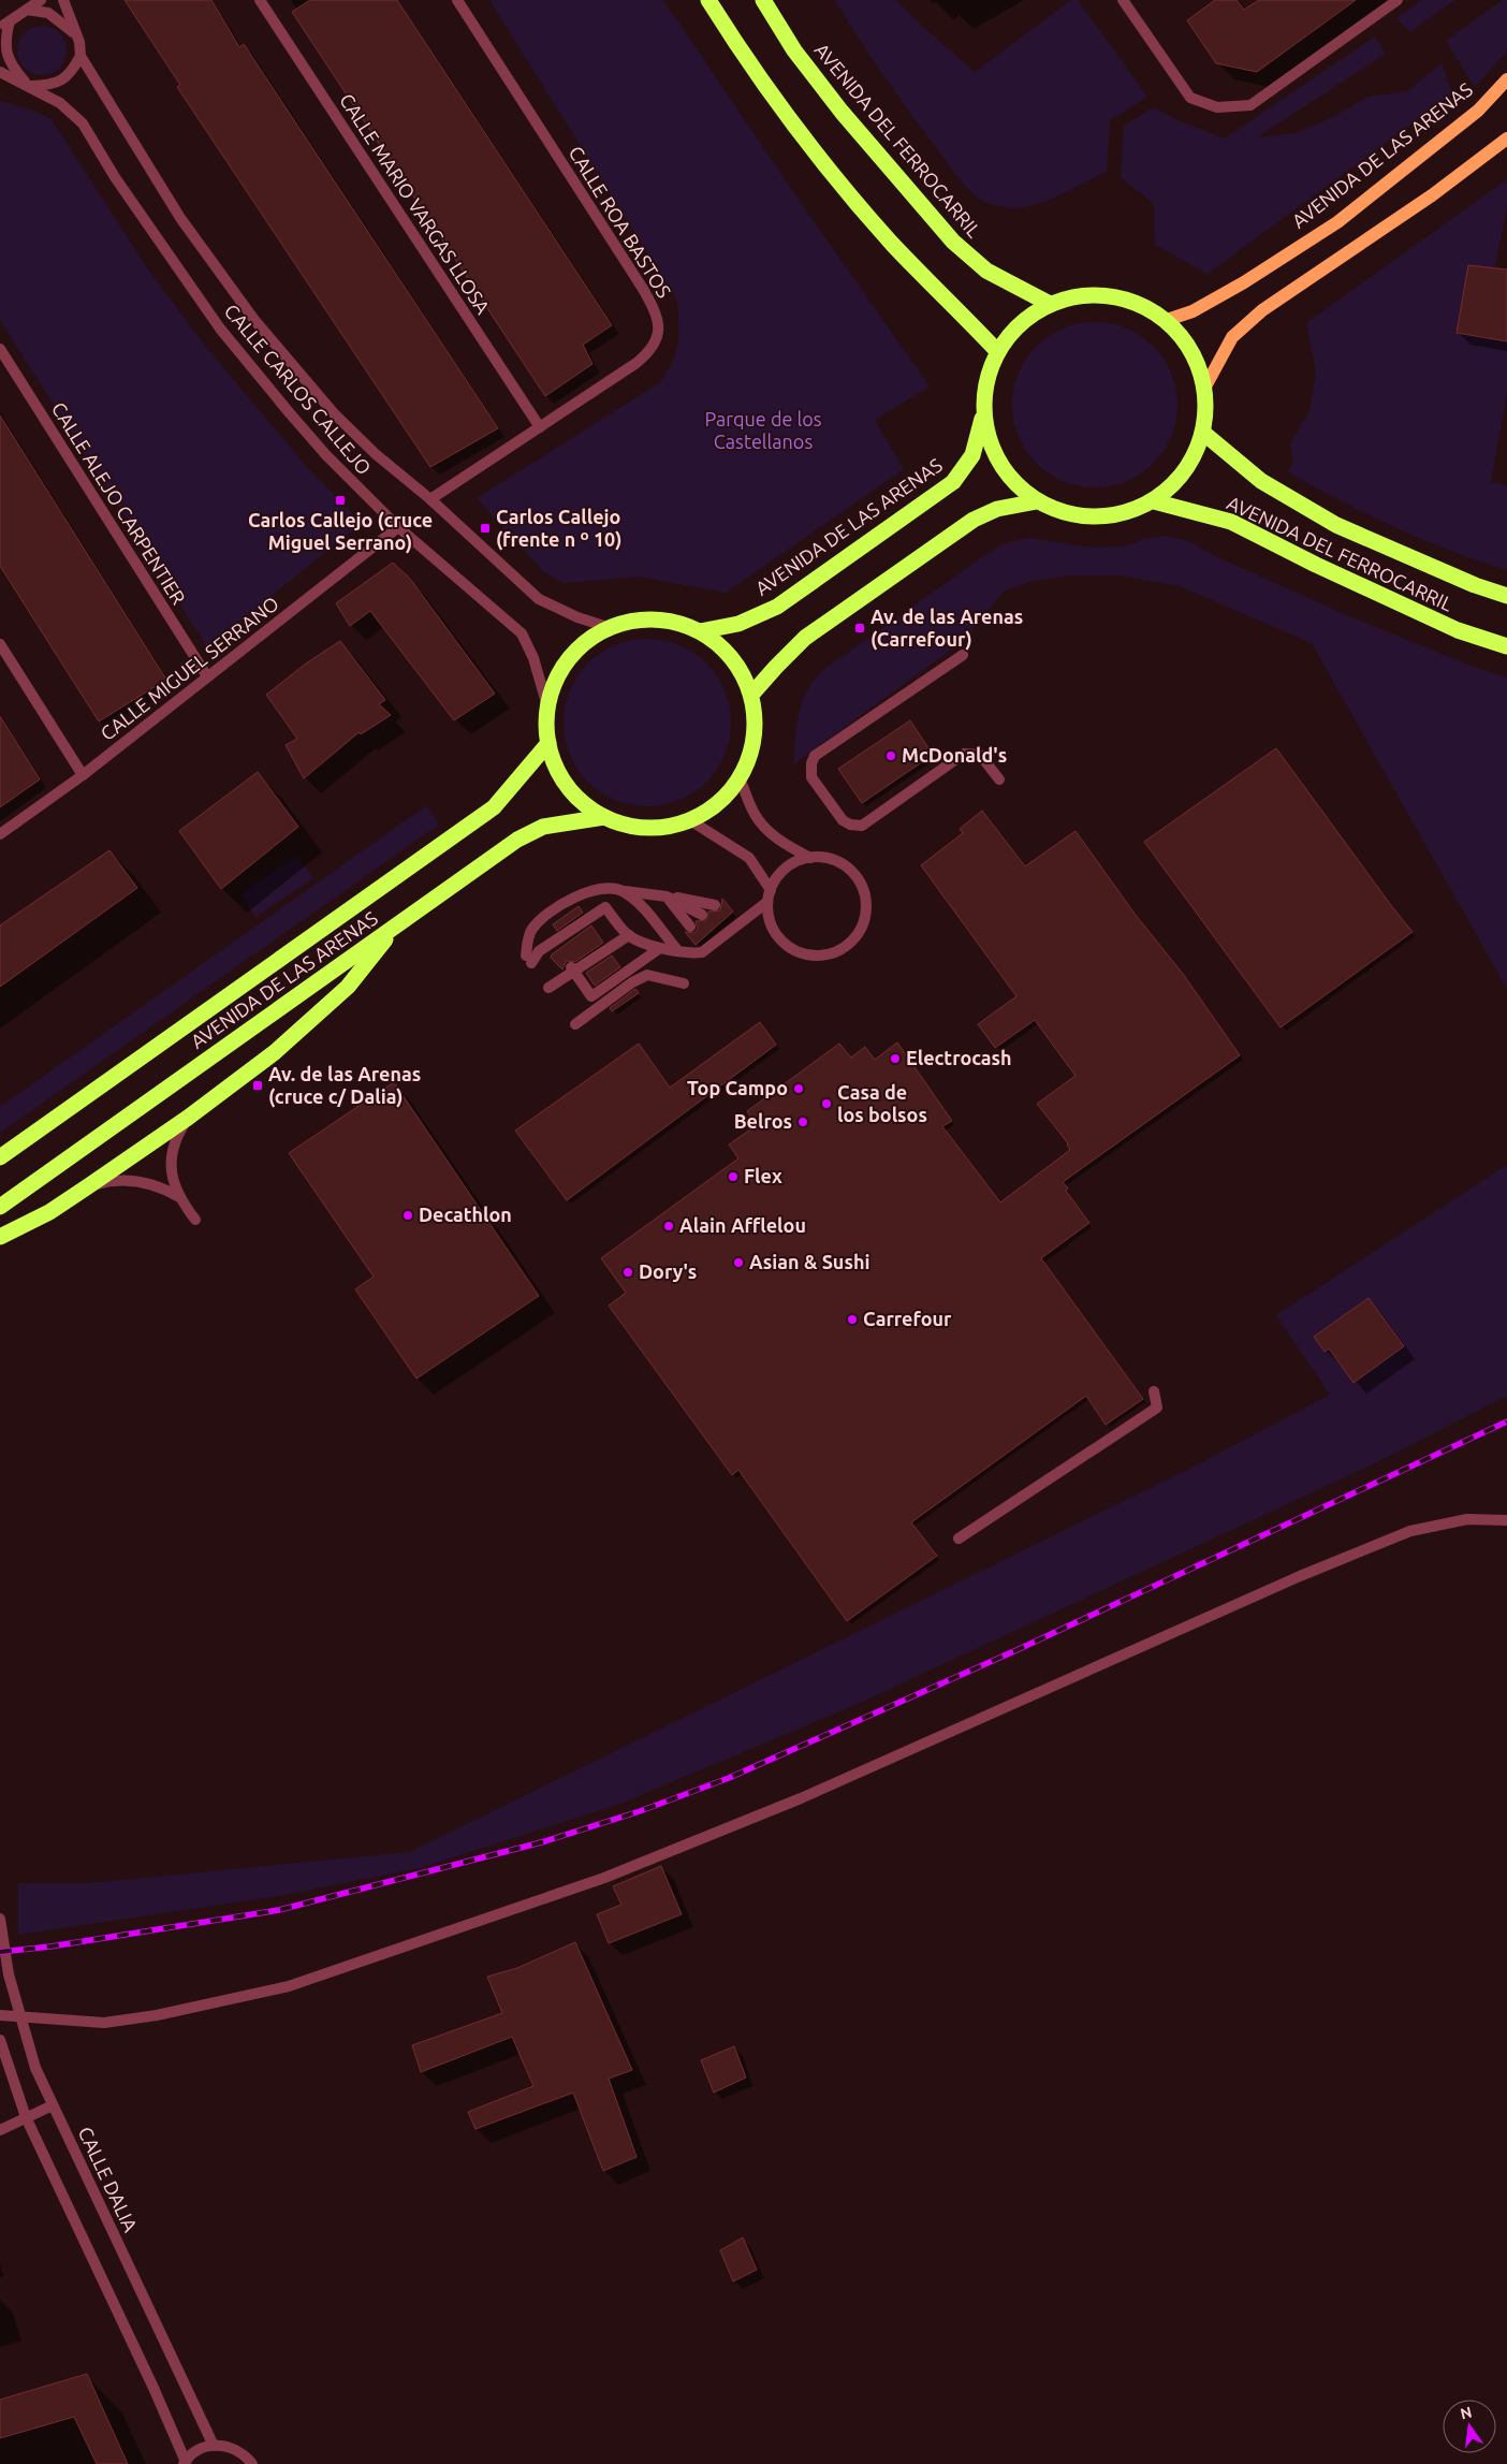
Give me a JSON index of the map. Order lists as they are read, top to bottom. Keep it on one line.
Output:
{"streets":{"highway":["AVENIDA DEL FERROCARRIL","AVENIDA DE LAS ARENAS"],"street":["CALLE MARIO VARGAS LLOSA","CALLE ROA BASTOS","CALLE CARLOS CALLEJO","CALLE ALEJO CARPENTIER","CALLE MIGUEL SERRANO","CALLE DALIA"]},"crossings":[["CALLE MARIO VARGAS LLOSA","CALLE ROA BASTOS"],["CALLE ROA BASTOS","CALLE CARLOS CALLEJO"],["CALLE CARLOS CALLEJO","CALLE MIGUEL SERRANO"],["CALLE ALEJO CARPENTIER","CALLE MIGUEL SERRANO"]],"parks":["Parque de los Castellanos"],"places":{"transit":["Carlos Callejo (cruce Miguel Serrano)","Carlos Callejo (frente n º 10)","Av. de las Arenas (Carrefour)","Av. de las Arenas (cruce c/ Dalia)"],"other":["McDonald's","Electrocash","Top Campo","Casa de los bolsos","Belros","Flex","Decathlon","Alain Afflelou","Asian & Sushi","Dory's","Carrefour"]},"north":"top"}
